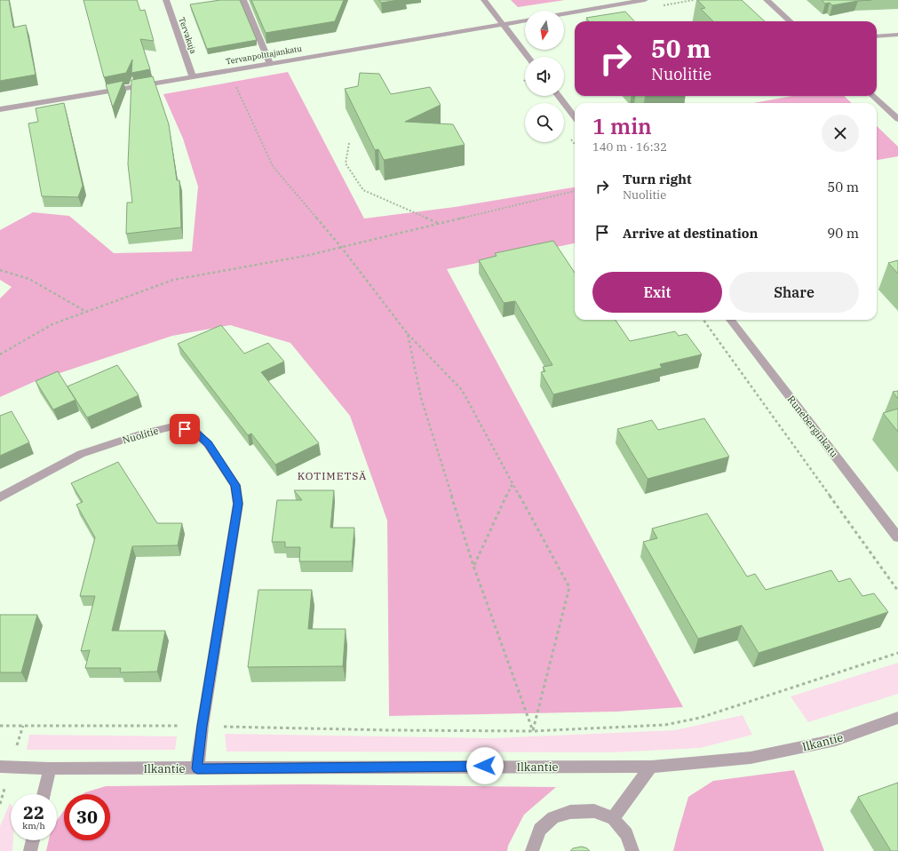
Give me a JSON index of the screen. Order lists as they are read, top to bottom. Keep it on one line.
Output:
{"streets":{"street":["Tervakuja","Tervanpolttajankatu","Runeberginkatu","Nuolitie","Ilkantie"]},"crossings":[["Tervakuja","Tervanpolttajankatu"],["Nuolitie","Ilkantie"]],"districts":["KOTIMETSÄ"],"north":"bottom","page":{"turn":["50 m","Nuolitie"],"heading":["1 min","140 m · 16:32"],"list":[{"name":"Turn right","note":"Nuolitie","value":"50 m"},{"name":"Arrive at destination","value":"90 m"}],"buttons":["Exit","Share"],"speed":"22 km/h","limit":"30"}}
